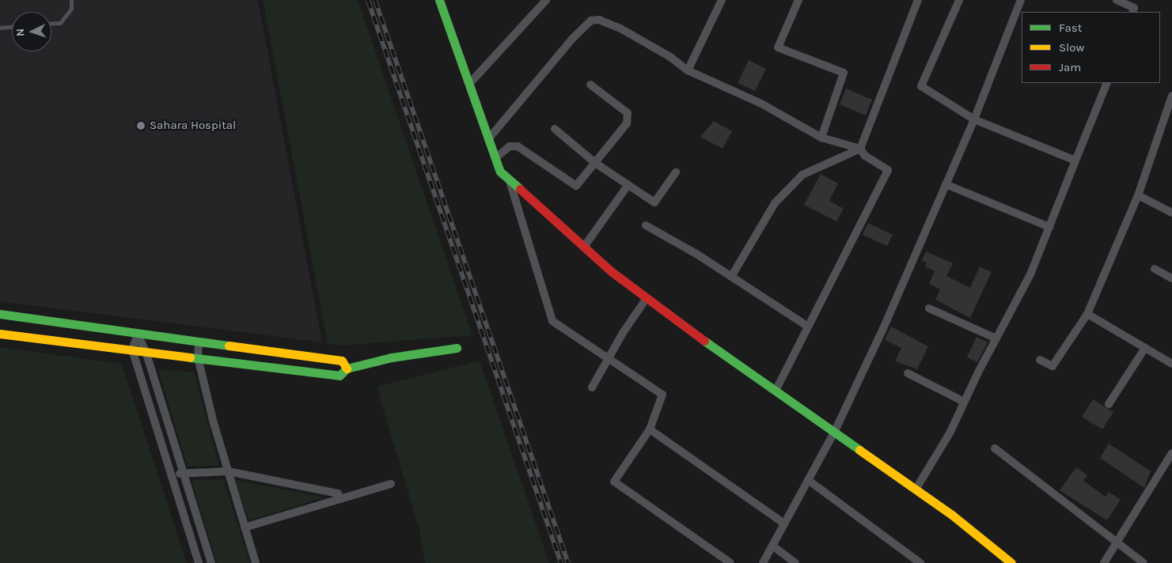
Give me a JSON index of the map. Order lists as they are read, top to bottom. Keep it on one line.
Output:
{"places":["Sahara Hospital"],"legend":["Fast","Slow","Jam"],"north":"left"}
